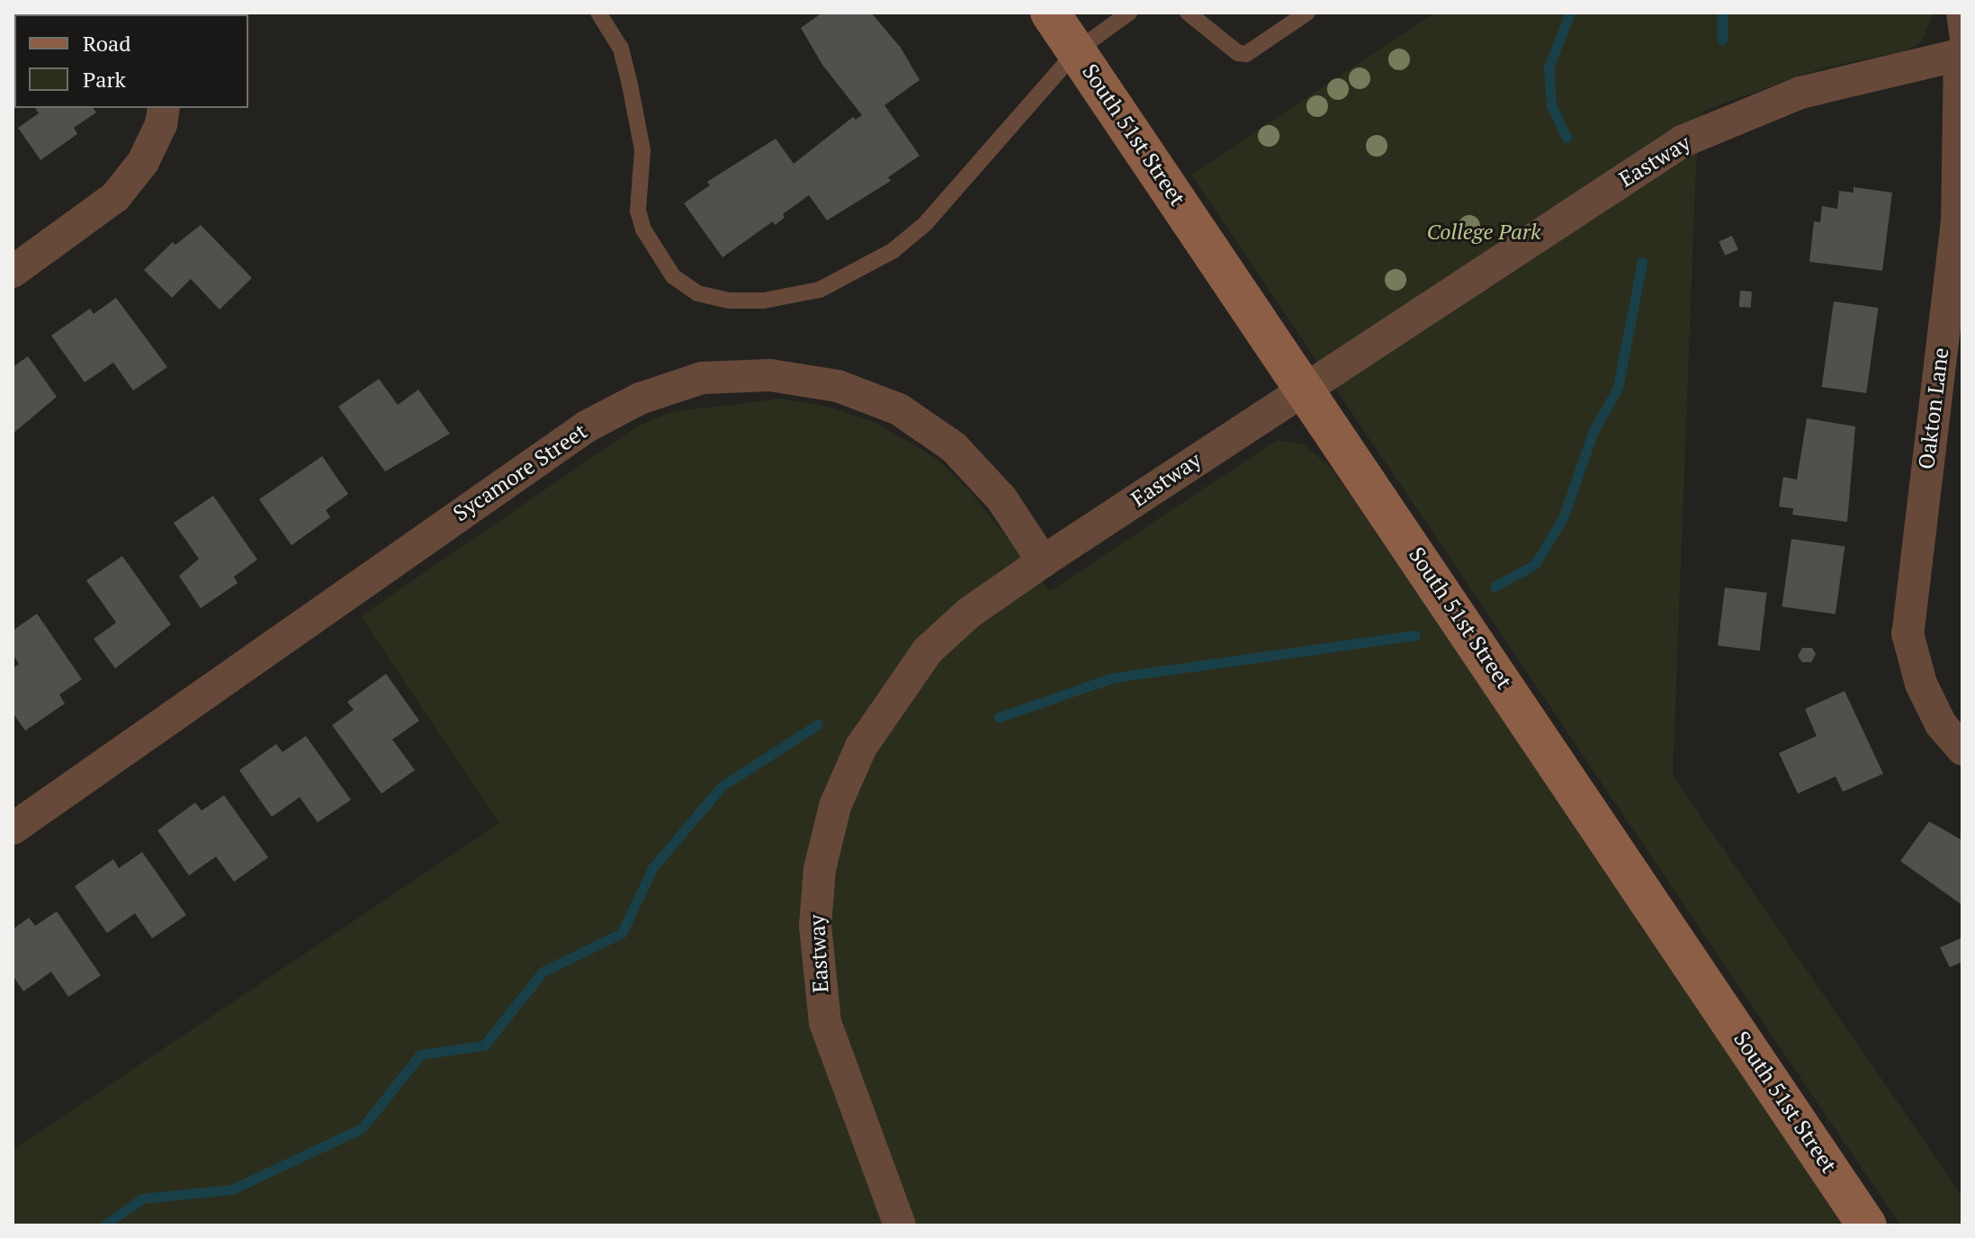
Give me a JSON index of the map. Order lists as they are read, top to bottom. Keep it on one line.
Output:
{"streets":{"street":["South 51st Street","Eastway","Oakton Lane","Sycamore Street"]},"crossings":[["South 51st Street","Eastway"],["Eastway","Oakton Lane"],["Eastway","Sycamore Street"]],"parks":["College Park"],"legend":["Road","Park"]}
